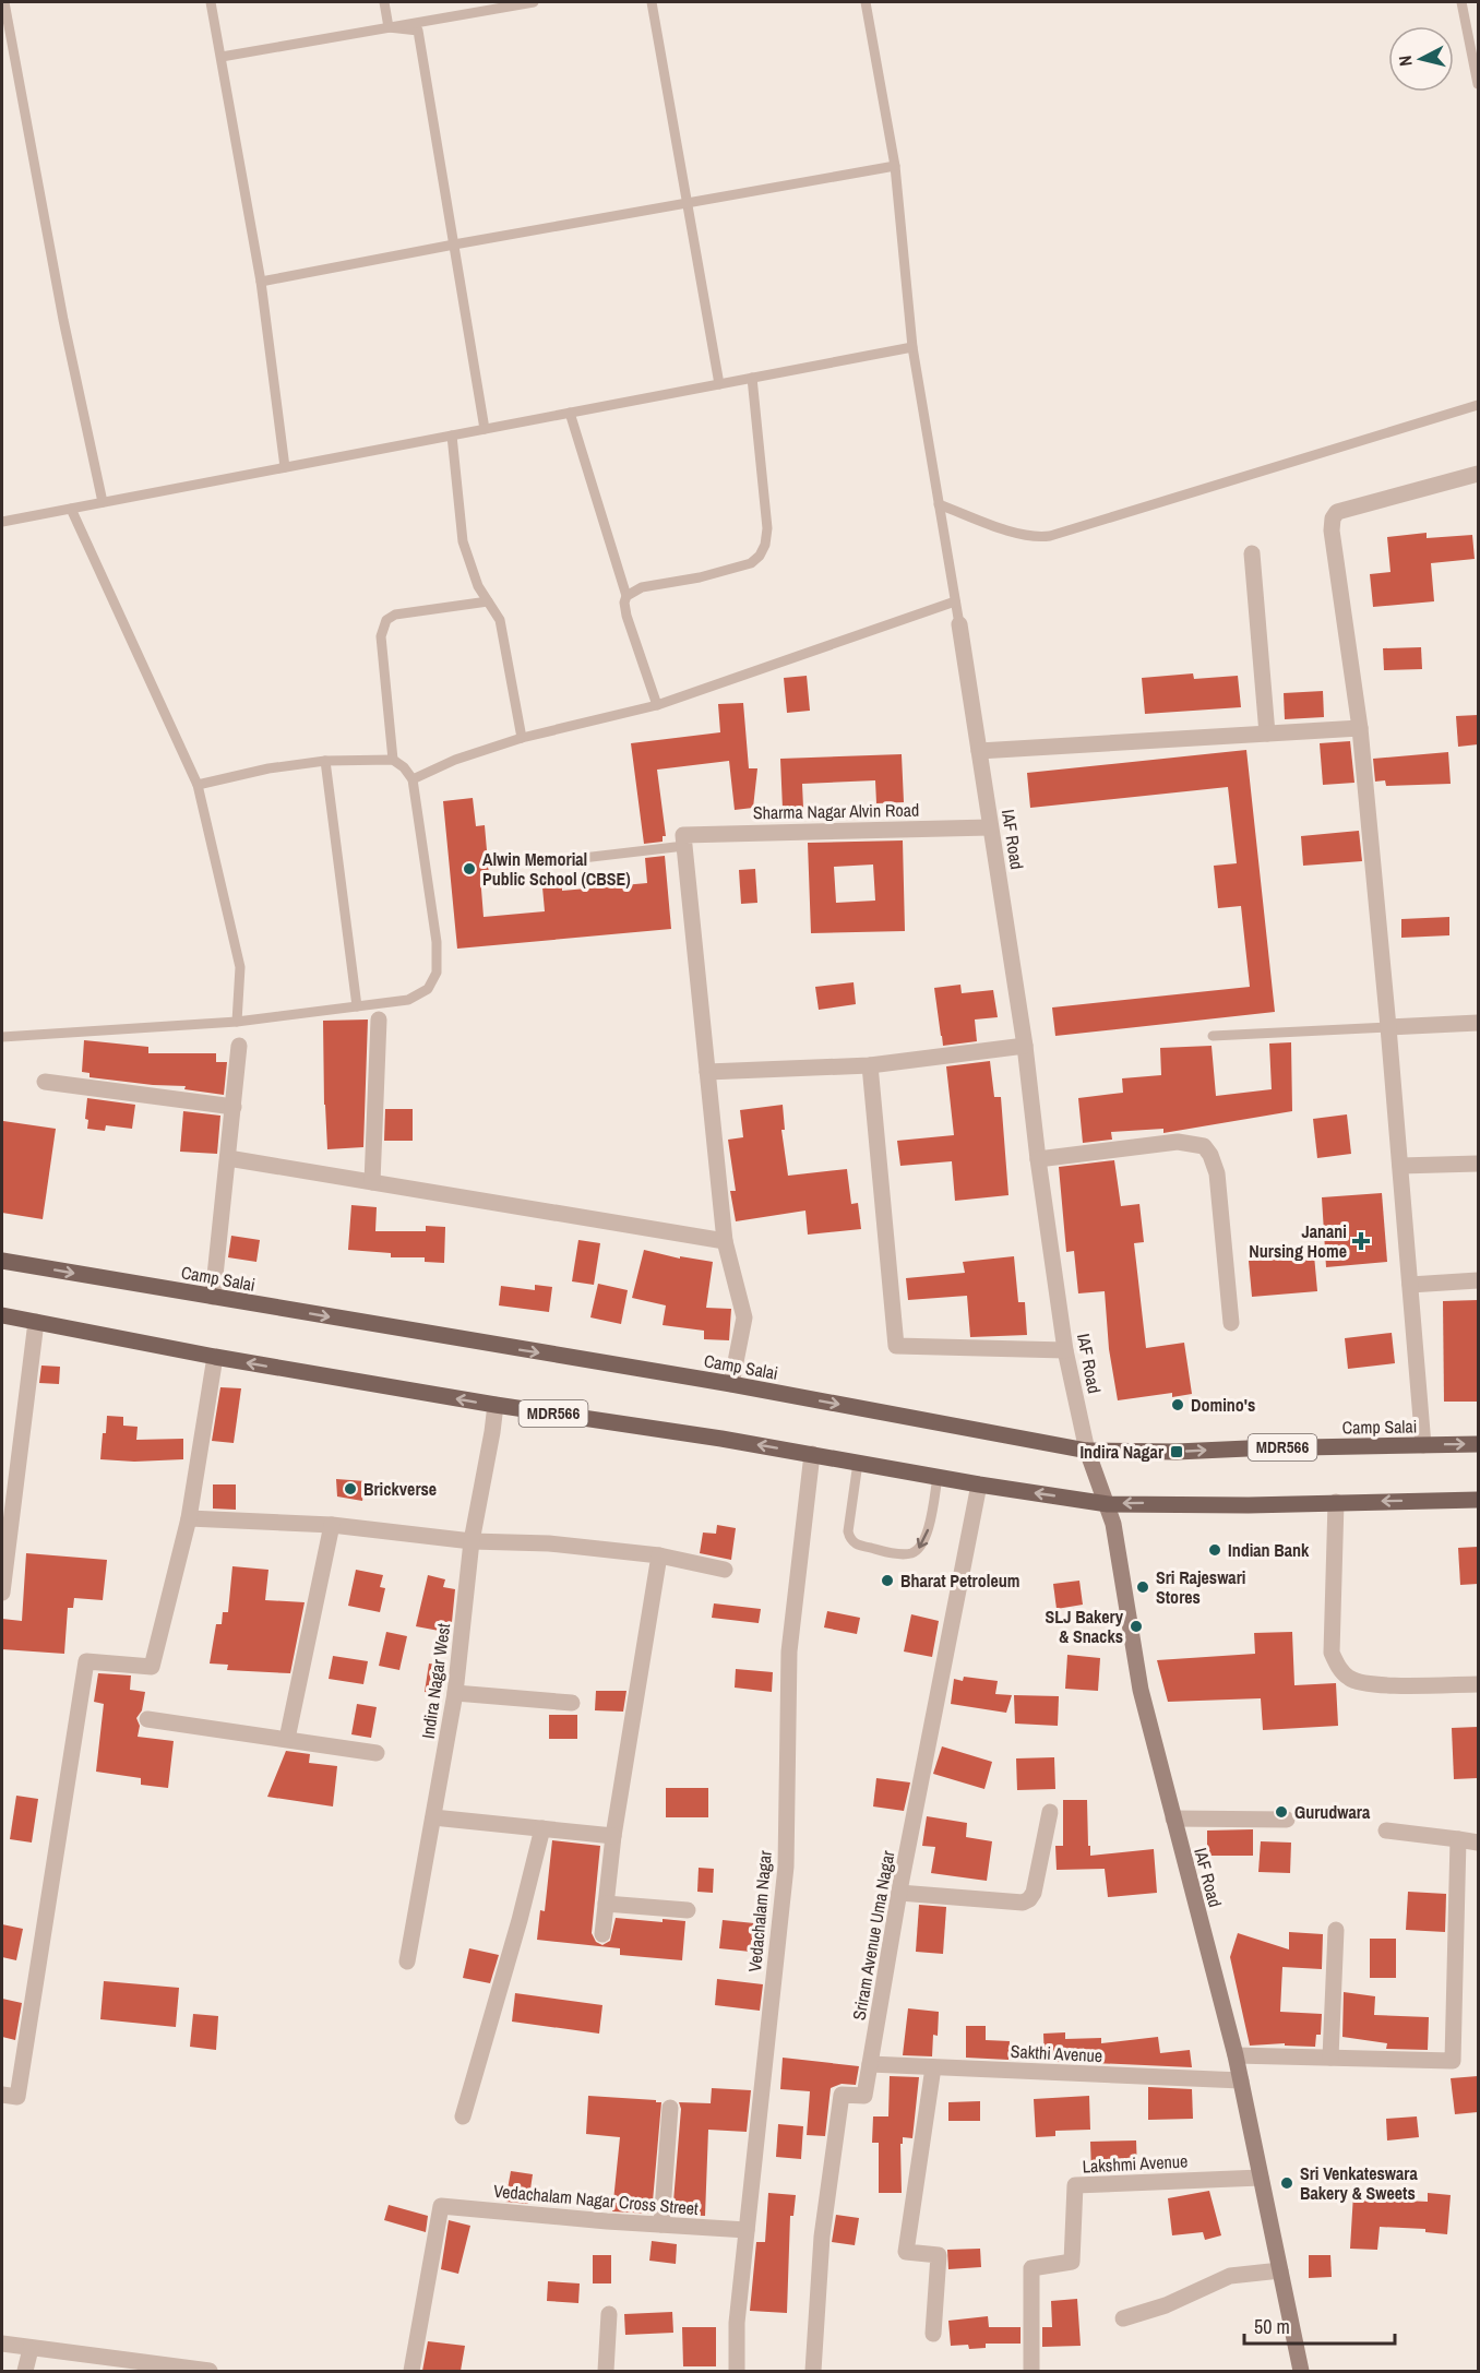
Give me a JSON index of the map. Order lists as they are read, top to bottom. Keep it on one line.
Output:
{"streets":{"main road":["Camp Salai","MDR566"],"street":["Sharma Nagar Alvin Road","IAF Road","Indira Nagar West","Vedachalam Nagar","Sriram Avenue Uma Nagar","Sakthi Avenue","Lakshmi Avenue","Vedachalam Nagar Cross Street"]},"crossings":[["Sharma Nagar Alvin Road","IAF Road"],["IAF Road","Camp Salai"],["IAF Road","MDR566"],["IAF Road","Sakthi Avenue"],["IAF Road","Lakshmi Avenue"],["MDR566","Indira Nagar West"],["MDR566","Vedachalam Nagar"],["MDR566","Sriram Avenue Uma Nagar"],["Vedachalam Nagar","Vedachalam Nagar Cross Street"],["Sriram Avenue Uma Nagar","Sakthi Avenue"]],"places":{"other":["Alwin Memorial Public School (CBSE)","Domino's","Brickverse","Indian Bank","Bharat Petroleum","Sri Rajeswari Stores","SLJ Bakery & Snacks","Gurudwara","Sri Venkateswara Bakery & Sweets"],"health":["Janani Nursing Home"],"transit":["Indira Nagar"]},"scale_bar":"50 m","north":"left"}
